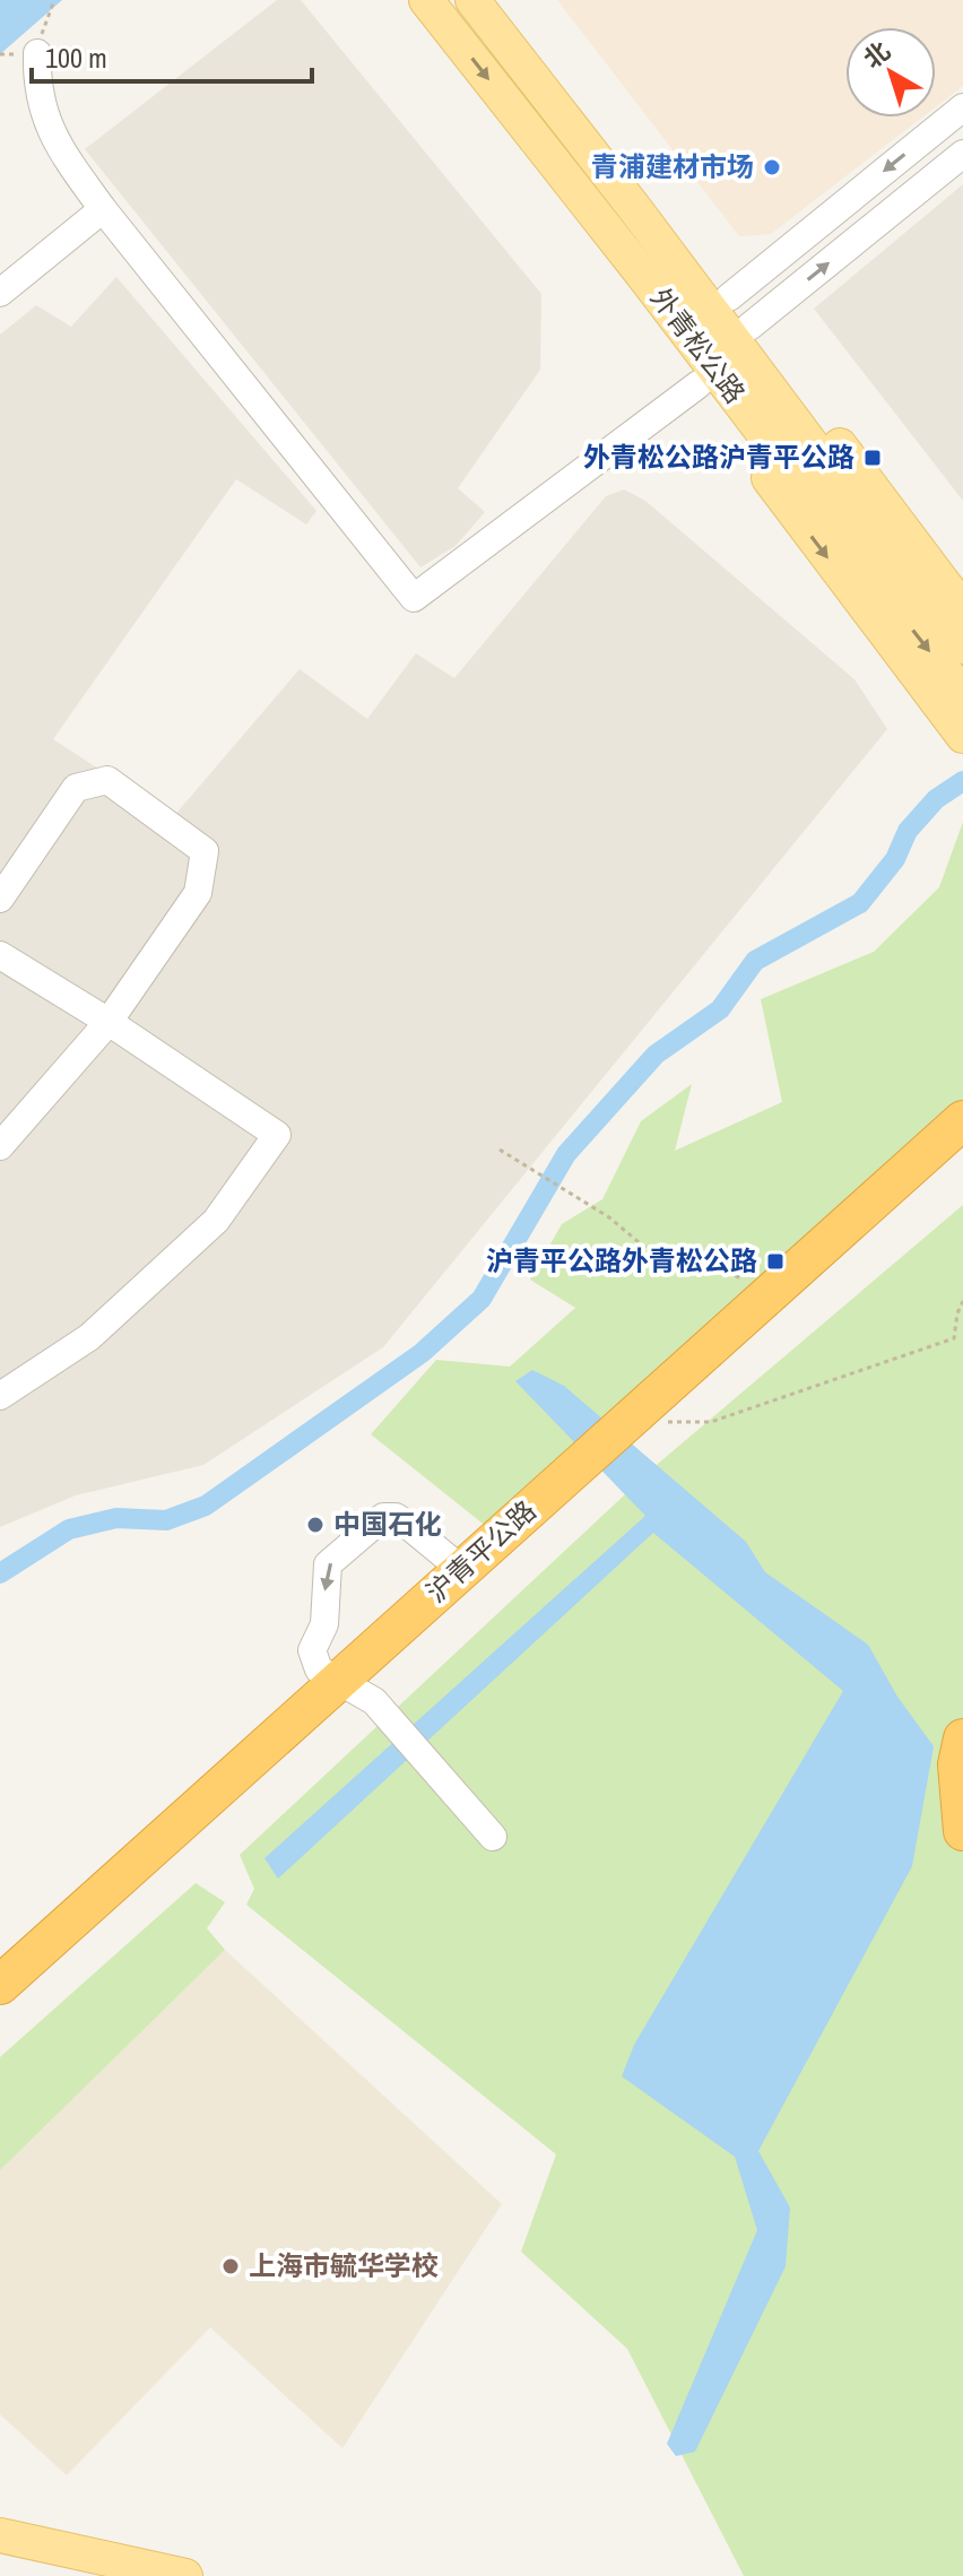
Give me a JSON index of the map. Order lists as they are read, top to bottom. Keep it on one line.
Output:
{"streets":{"highway":["沪青平公路"],"main road":["外青松公路"]},"places":{"other":["青浦建材市场","中国石化","上海市毓华学校"],"transit":["外青松公路沪青平公路","沪青平公路外青松公路"]},"scale_bar":"100 m","north":"top left"}
